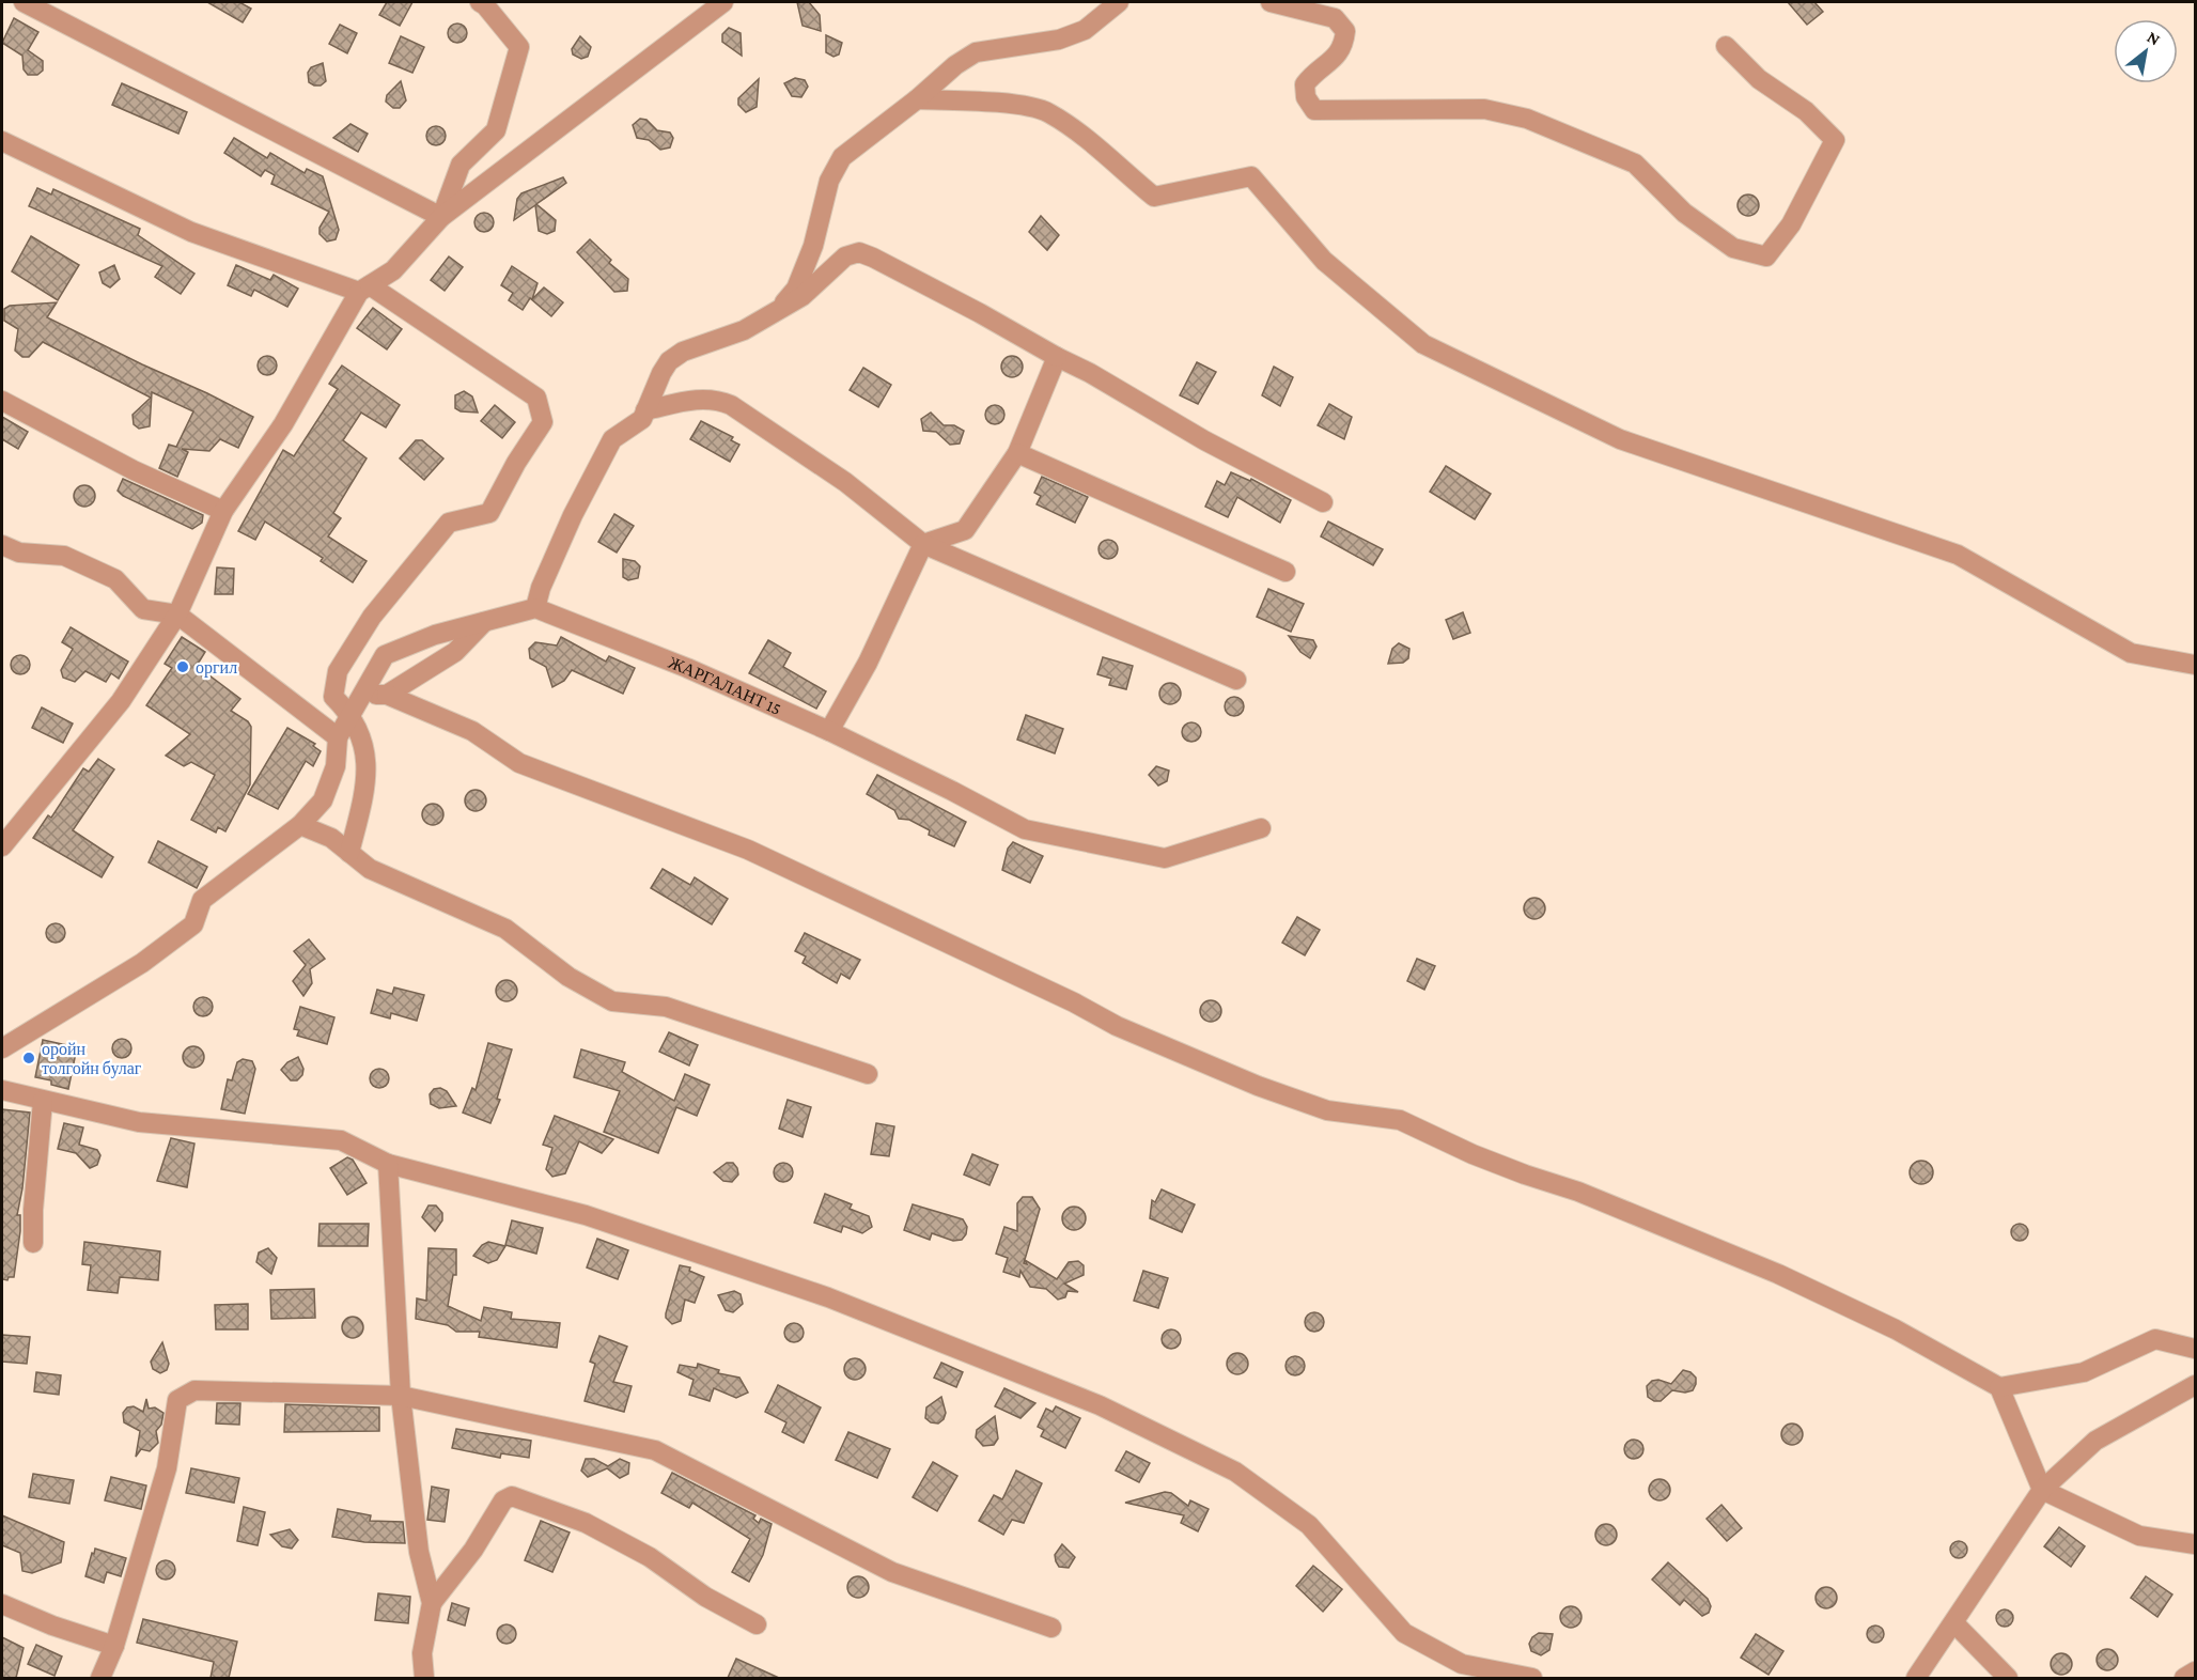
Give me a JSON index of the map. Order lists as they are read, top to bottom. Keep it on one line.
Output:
{"streets":{"street":["ЖАРГАЛАНТ 15"]},"places":["оргил","оройн толгойн булаг"],"north":"top right"}
